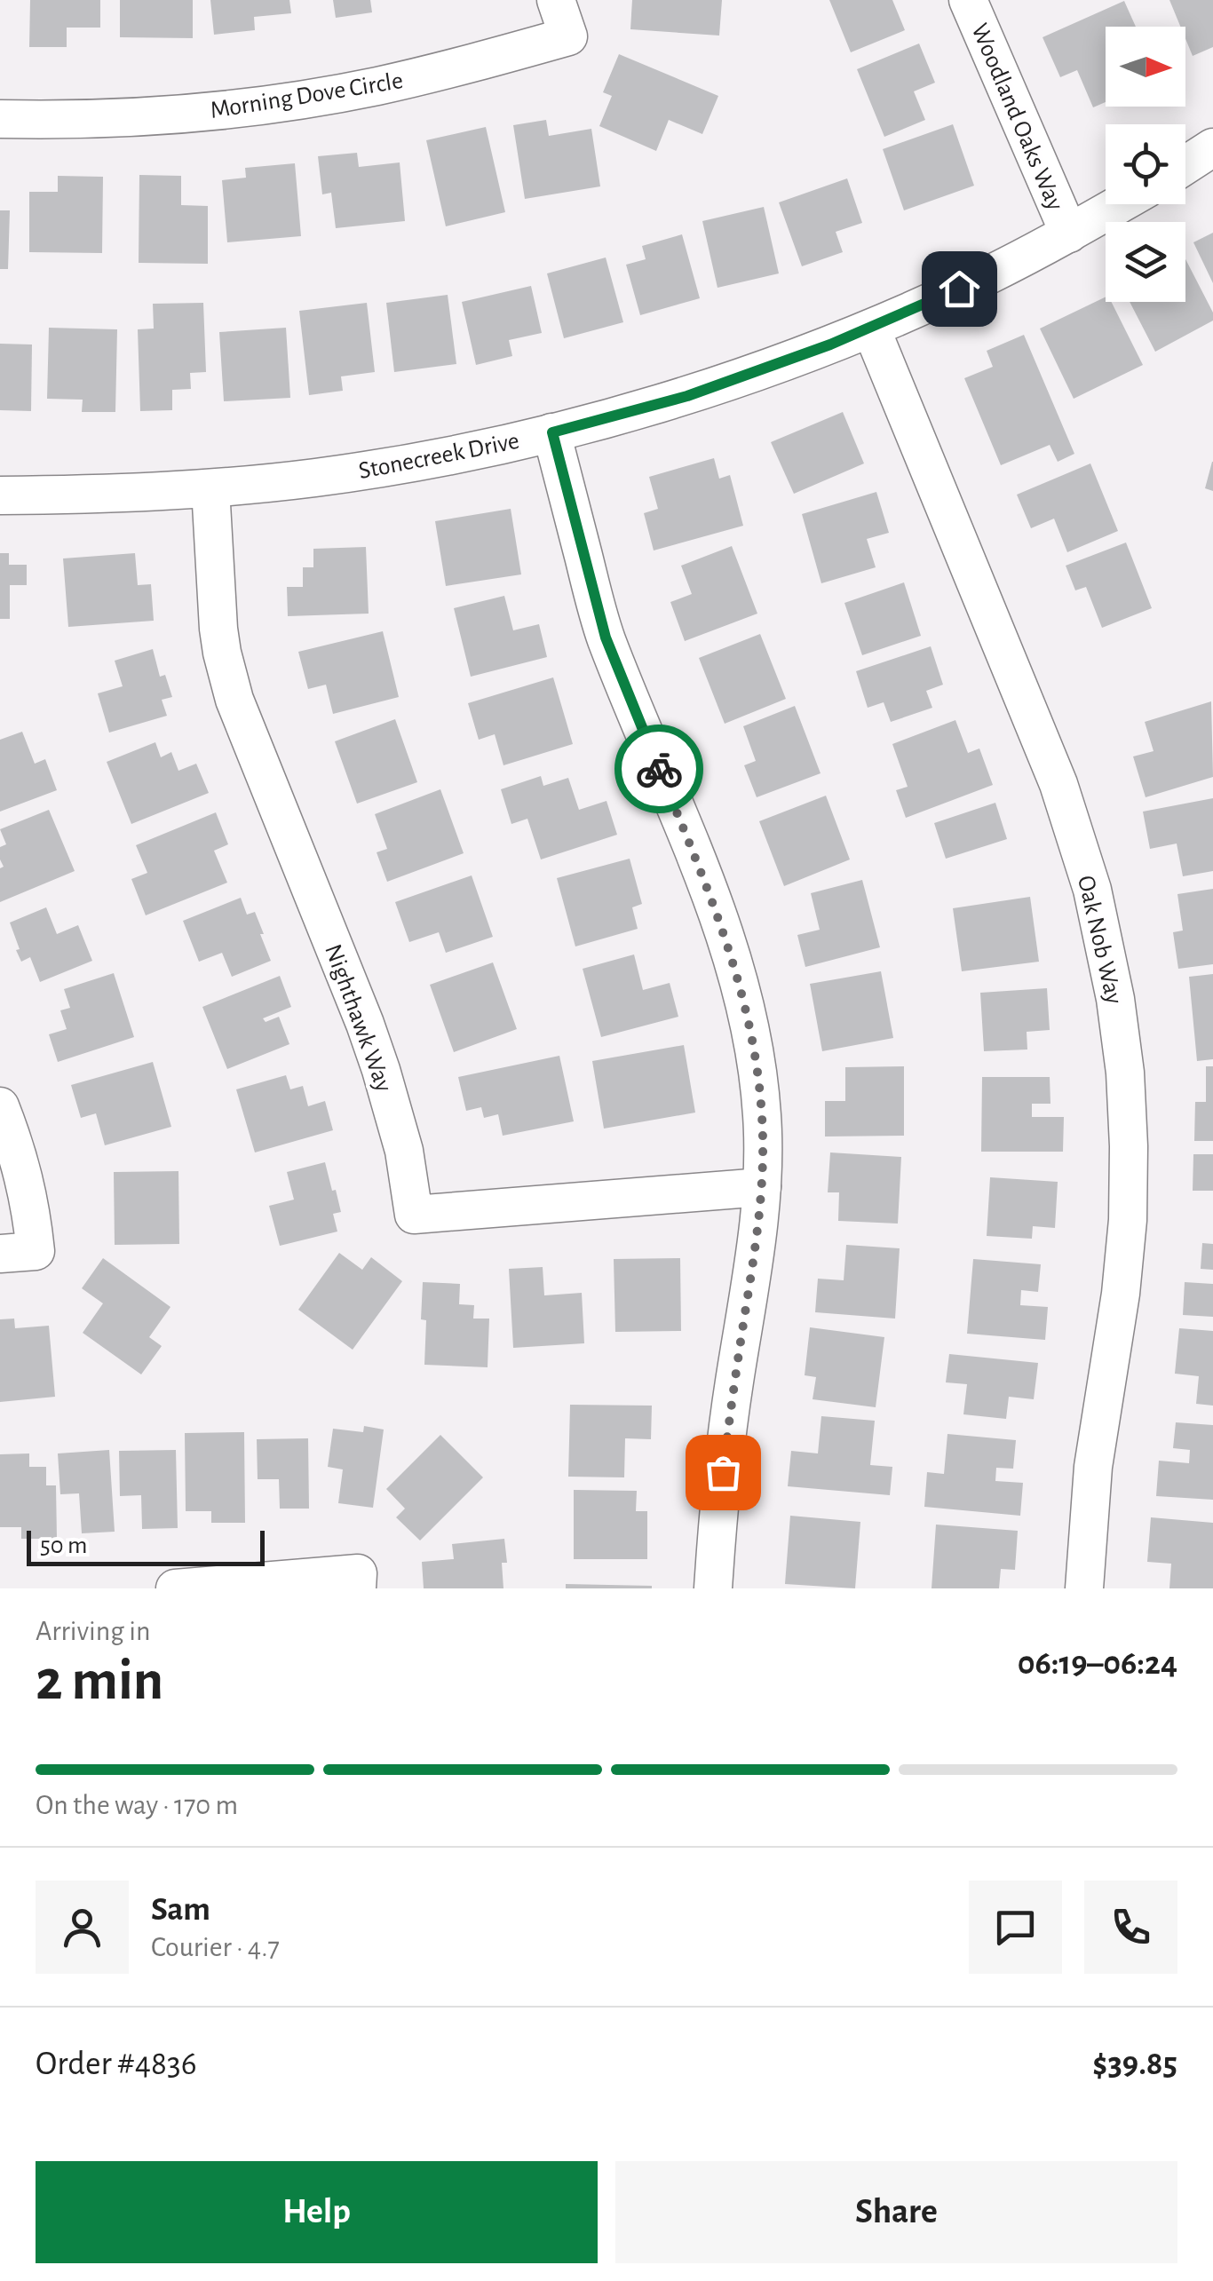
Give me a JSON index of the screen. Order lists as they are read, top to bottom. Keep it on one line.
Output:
{"streets":{"street":["Morning Dove Circle","Woodland Oaks Way","Stonecreek Drive","Oak Nob Way","Nighthawk Way"]},"crossings":[["Woodland Oaks Way","Stonecreek Drive"],["Stonecreek Drive","Oak Nob Way"],["Stonecreek Drive","Nighthawk Way"]],"scale_bar":"50 m","north":"right","page":{"scale":"50 m","heading":["2 min","Arriving in","06:19–06:24"],"panel":["Sam","Courier · 4.7","Order #4836","$39.85"],"bar":"On the way · 170 m","buttons":["Help","Share"]}}
